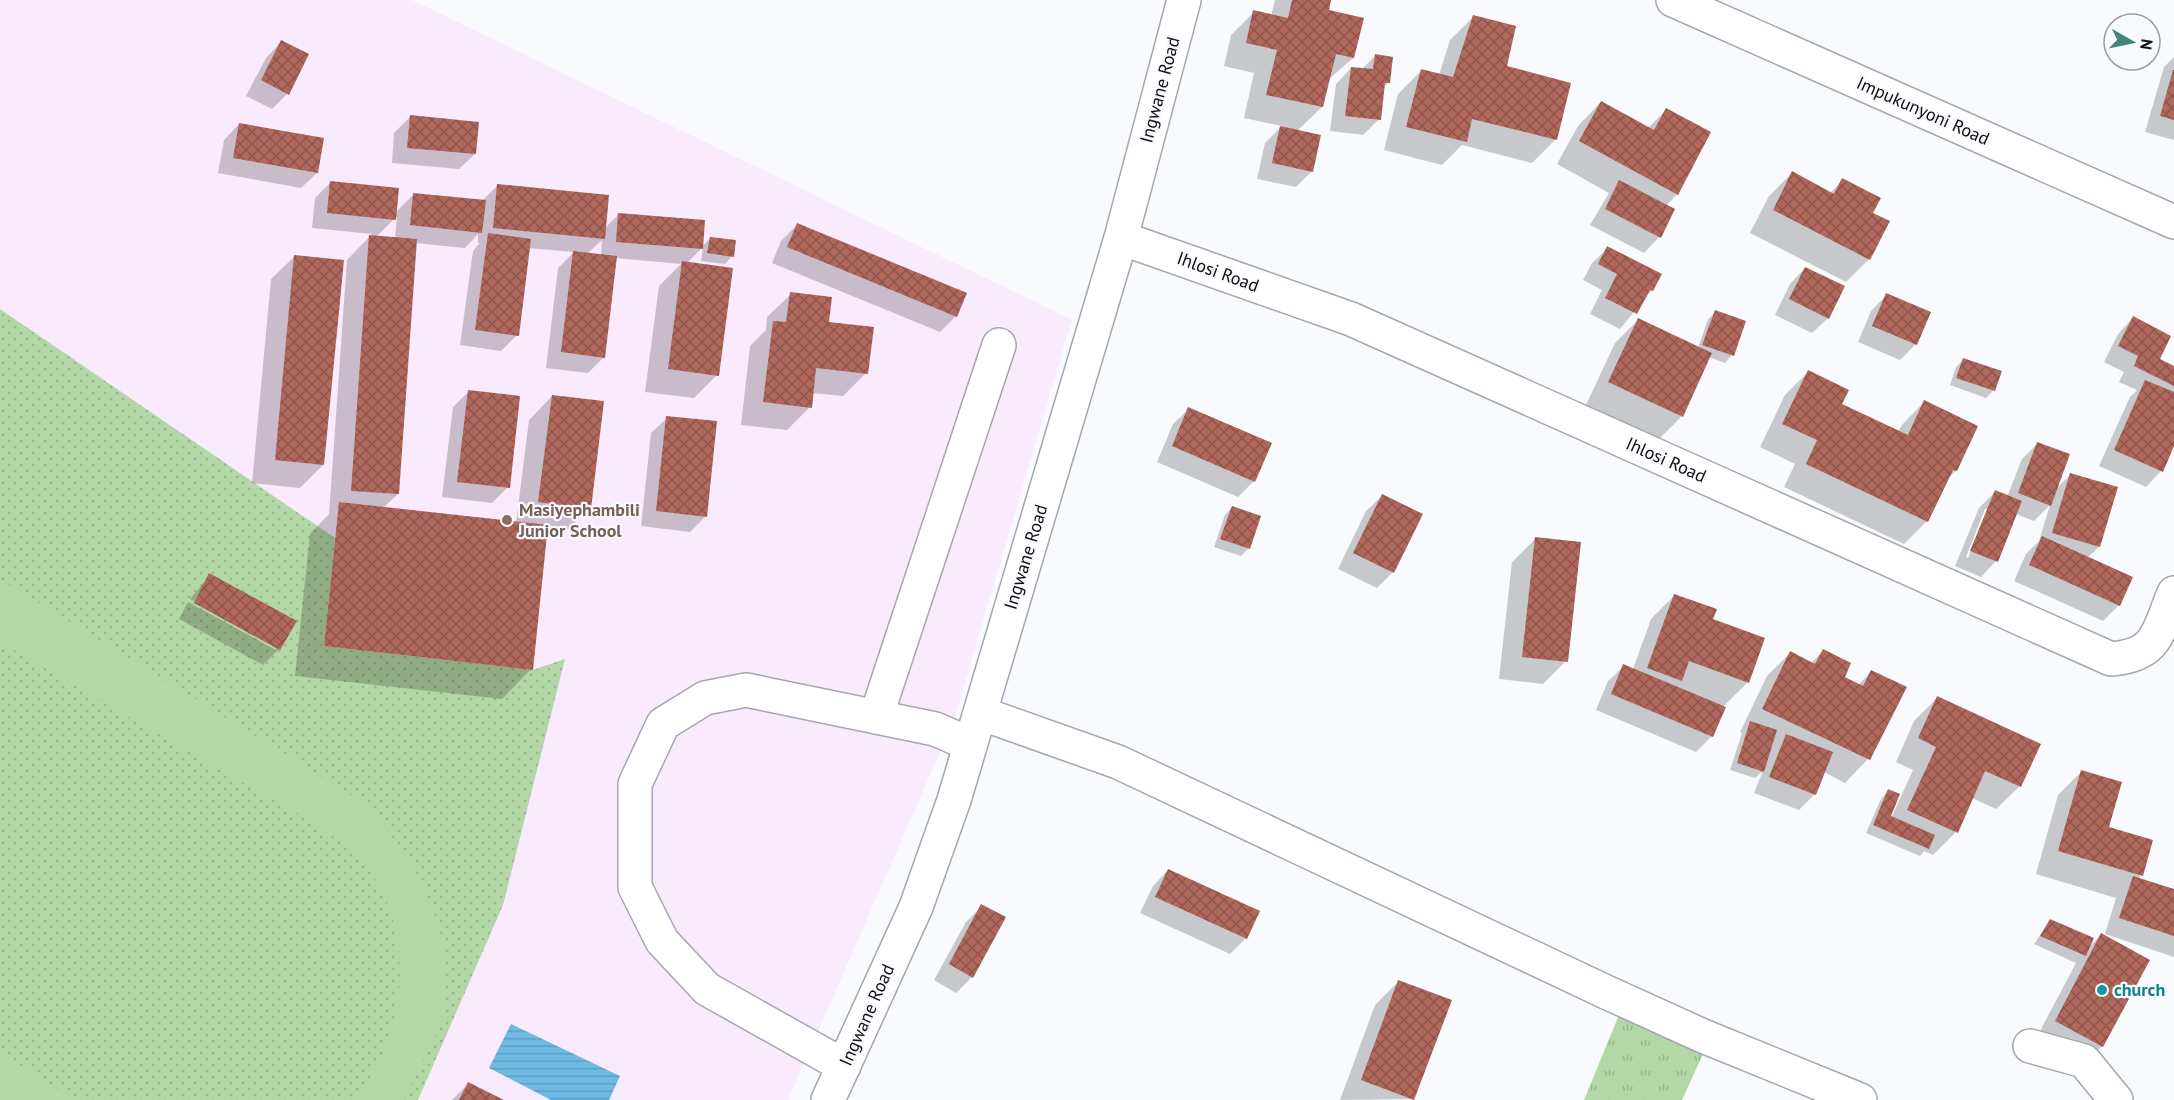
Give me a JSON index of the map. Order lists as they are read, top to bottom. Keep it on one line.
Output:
{"streets":{"street":["Ingwane Road","Impukunyoni Road","Ihlosi Road"]},"crossings":[["Ingwane Road","Ihlosi Road"]],"places":["Masiyephambili Junior School","church"],"north":"right"}
